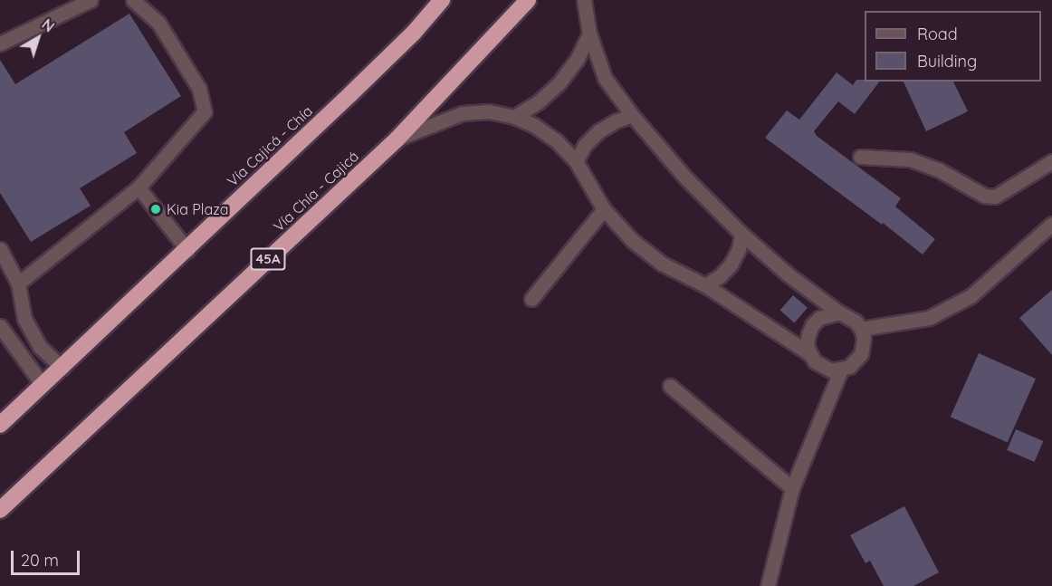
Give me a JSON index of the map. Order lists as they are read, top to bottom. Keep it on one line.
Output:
{"streets":{"highway":["Vía Cajicá - Chía","Vía Chía - Cajicá","45A"]},"places":["Kia Plaza"],"legend":["Road","Building"],"scale_bar":"20 m","north":"top right"}
